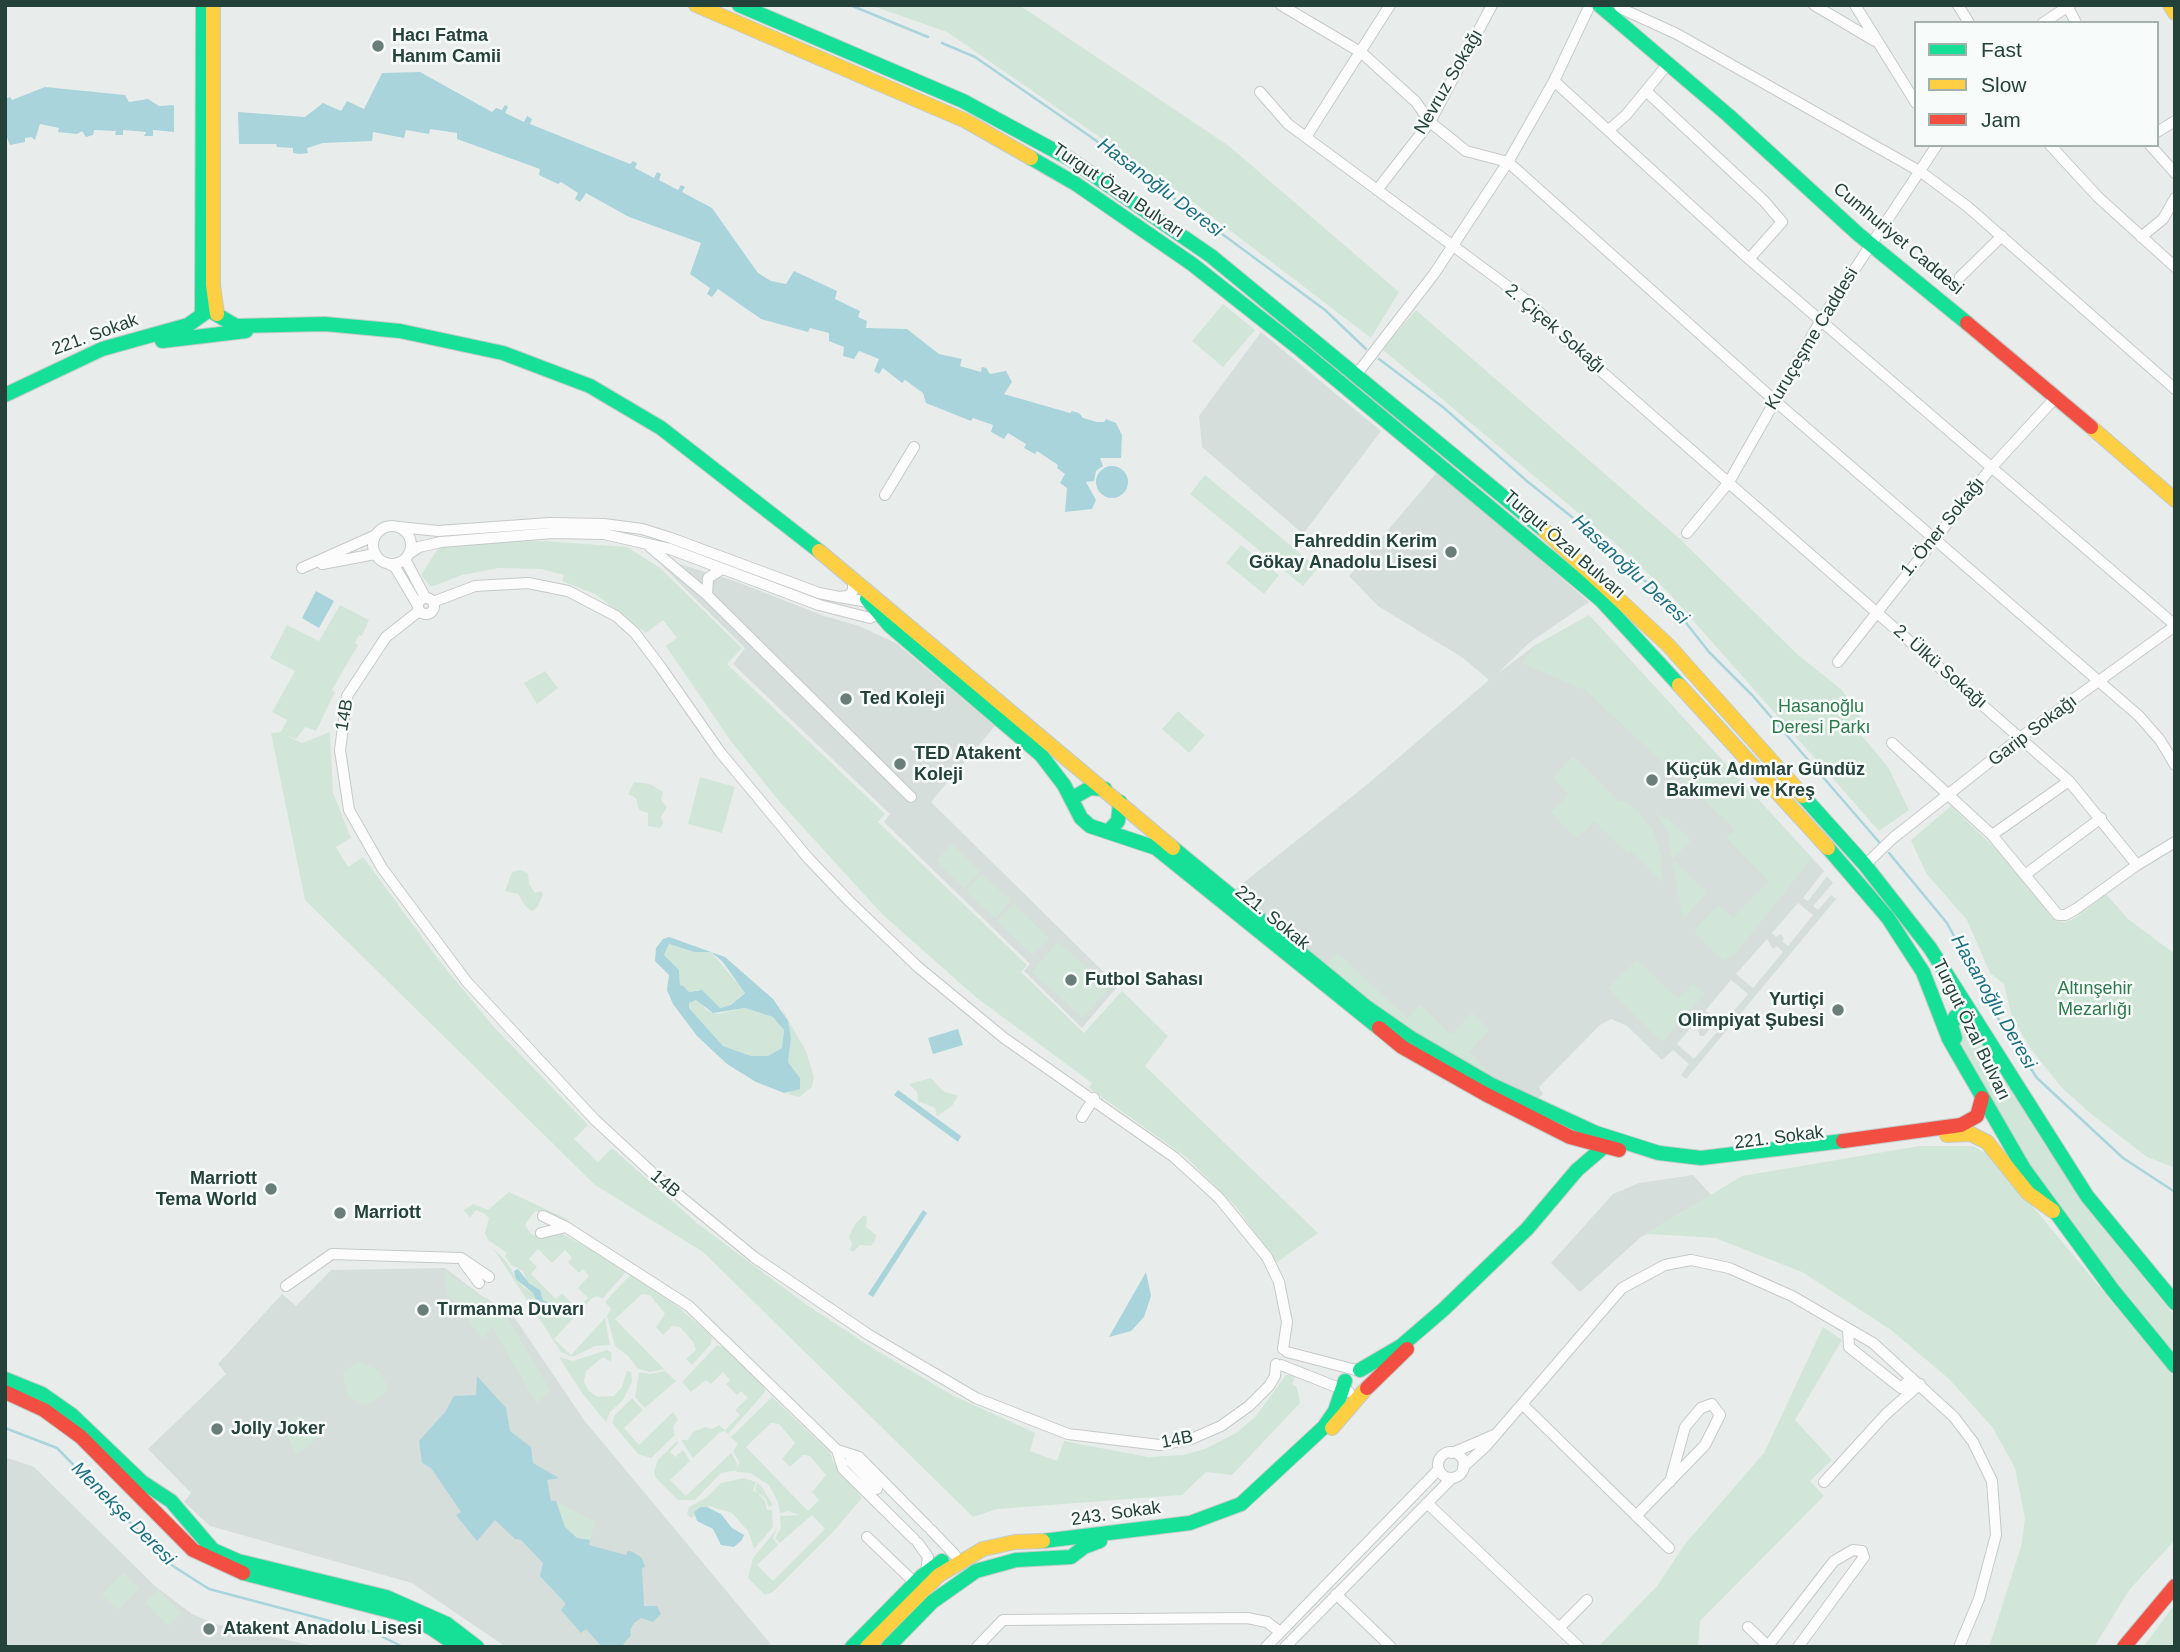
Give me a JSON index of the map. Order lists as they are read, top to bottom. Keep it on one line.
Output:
{"streets":{"street":["Nevruz Sokağı","Turgut Özal Bulvarı","Cumhuriyet Caddesi","2. Çiçek Sokağı","221. Sokak","Kuruçeşme Caddesi","1. Öner Sokağı","2. Ülkü Sokağı","14B","Garip Sokağı","243. Sokak"]},"crossings":[["Nevruz Sokağı","2. Çiçek Sokağı"],["Turgut Özal Bulvarı","221. Sokak"],["Turgut Özal Bulvarı","Garip Sokağı"],["Cumhuriyet Caddesi","Kuruçeşme Caddesi"],["Cumhuriyet Caddesi","1. Öner Sokağı"],["2. Çiçek Sokağı","Kuruçeşme Caddesi"],["2. Çiçek Sokağı","2. Ülkü Sokağı"],["221. Sokak","243. Sokak"],["Kuruçeşme Caddesi","2. Ülkü Sokağı"],["1. Öner Sokağı","2. Ülkü Sokağı"],["2. Ülkü Sokağı","Garip Sokağı"],["14B","243. Sokak"]],"water":["Hasanoğlu Deresi","Menekşe Deresi"],"parks":["Hasanoğlu Deresi Parkı","Altınşehir Mezarlığı"],"places":["Hacı Fatma Hanım Camii","Fahreddin Kerim Gökay Anadolu Lisesi","Ted Koleji","TED Atakent Koleji","Küçük Adımlar Gündüz Bakımevi ve Kreş","Futbol Sahası","Yurtiçi Olimpiyat Şubesi","Marriott Tema World","Marriott","Tırmanma Duvarı","Jolly Joker","Atakent Anadolu Lisesi"],"legend":["Fast","Slow","Jam"]}
